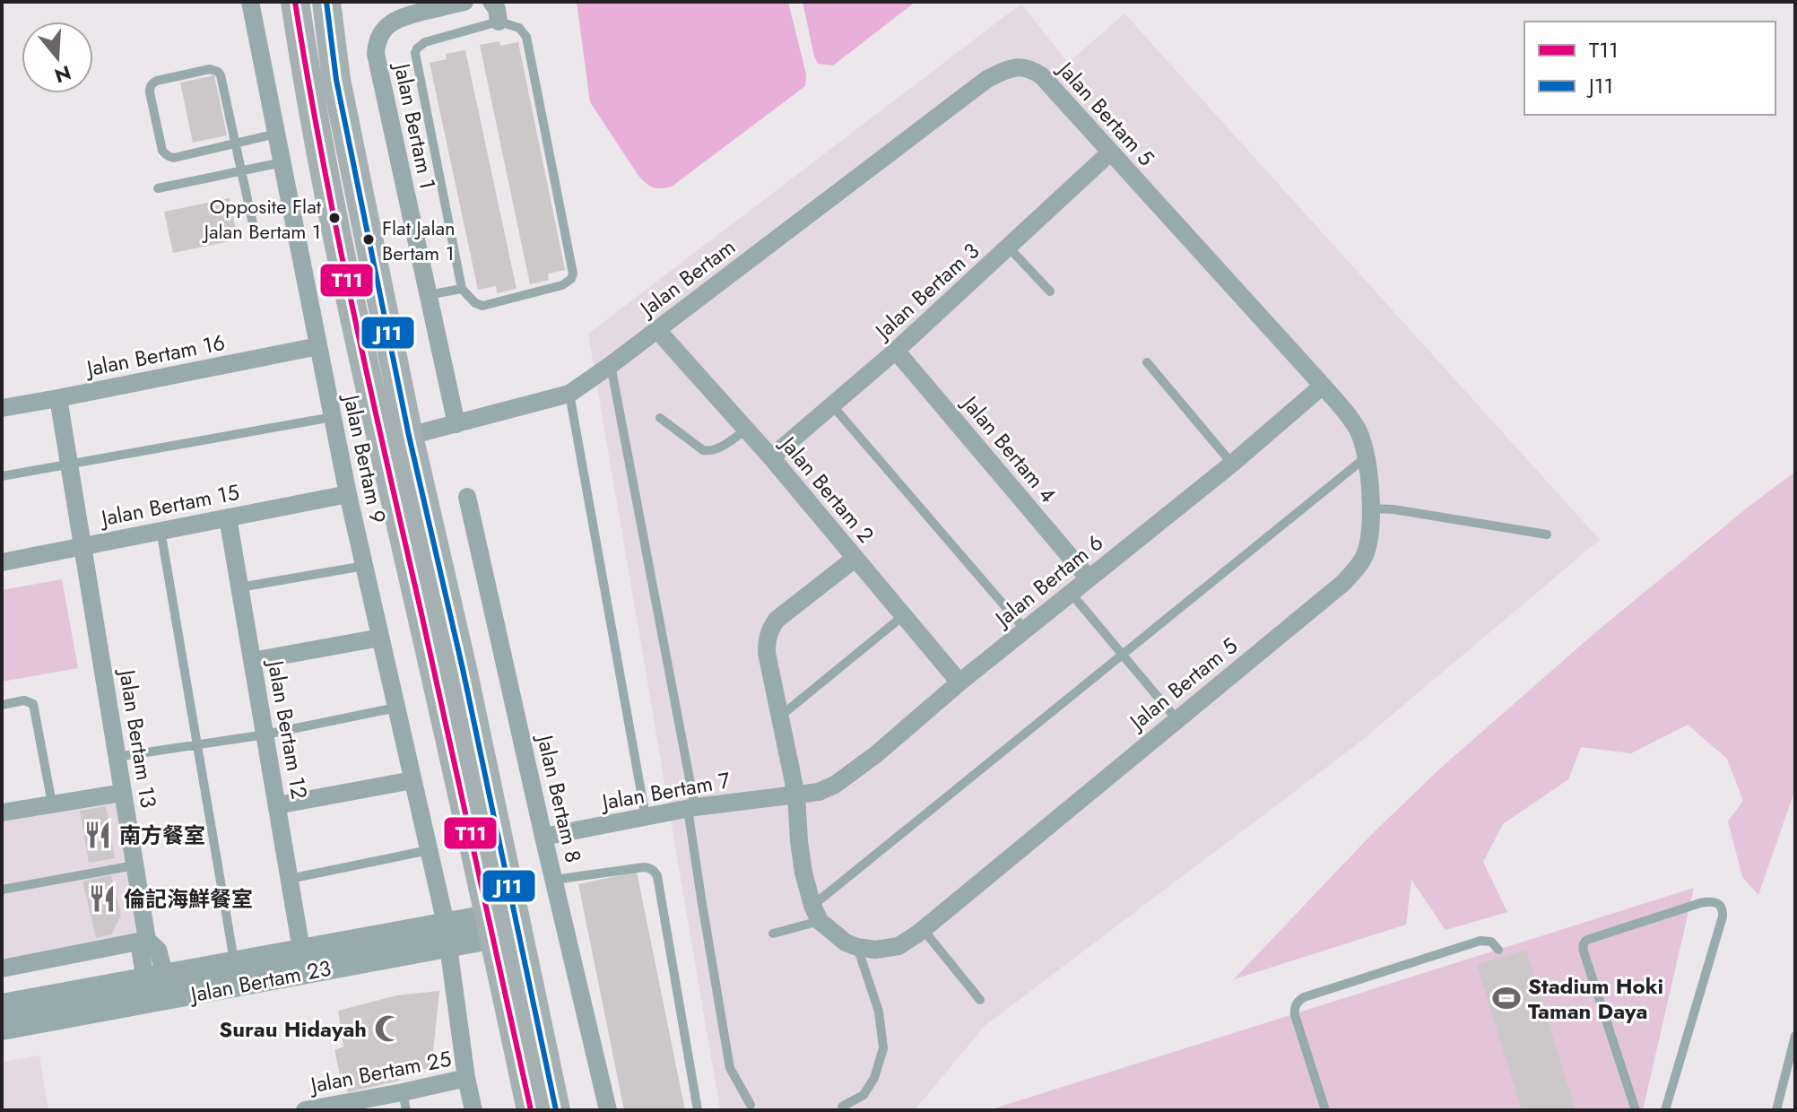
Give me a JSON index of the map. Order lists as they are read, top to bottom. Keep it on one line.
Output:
{"streets":{"street":["Jalan Bertam 5","Jalan Bertam 1","Jalan Bertam","Jalan Bertam 3","Jalan Bertam 16","Jalan Bertam 4","Jalan Bertam 9","Jalan Bertam 2","Jalan Bertam 15","Jalan Bertam 6","Jalan Bertam 12","Jalan Bertam 13","Jalan Bertam 7","Jalan Bertam 8","Jalan Bertam 23","Jalan Bertam 25"]},"crossings":[["Jalan Bertam 5","Jalan Bertam"],["Jalan Bertam 5","Jalan Bertam 3"],["Jalan Bertam 5","Jalan Bertam 6"],["Jalan Bertam 1","Jalan Bertam"],["Jalan Bertam","Jalan Bertam 2"],["Jalan Bertam 3","Jalan Bertam 4"],["Jalan Bertam 3","Jalan Bertam 2"],["Jalan Bertam 16","Jalan Bertam 9"],["Jalan Bertam 16","Jalan Bertam 13"],["Jalan Bertam 4","Jalan Bertam 6"],["Jalan Bertam 9","Jalan Bertam 15"],["Jalan Bertam 9","Jalan Bertam 23"],["Jalan Bertam 9","Jalan Bertam 25"],["Jalan Bertam 2","Jalan Bertam 6"],["Jalan Bertam 15","Jalan Bertam 12"],["Jalan Bertam 15","Jalan Bertam 13"],["Jalan Bertam 6","Jalan Bertam 7"],["Jalan Bertam 12","Jalan Bertam 23"],["Jalan Bertam 13","Jalan Bertam 23"],["Jalan Bertam 7","Jalan Bertam 8"]],"places":{"other":["Opposite Flat Jalan Bertam 1","Flat Jalan Bertam 1"],"restaurant":["南方餐室","倫記海鮮餐室"],"sports":["Stadium Hoki Taman Daya"],"mosque":["Surau Hidayah"]},"lines":["transit line T11","transit line J11"],"legend":["T11","J11"],"north":"bottom"}
